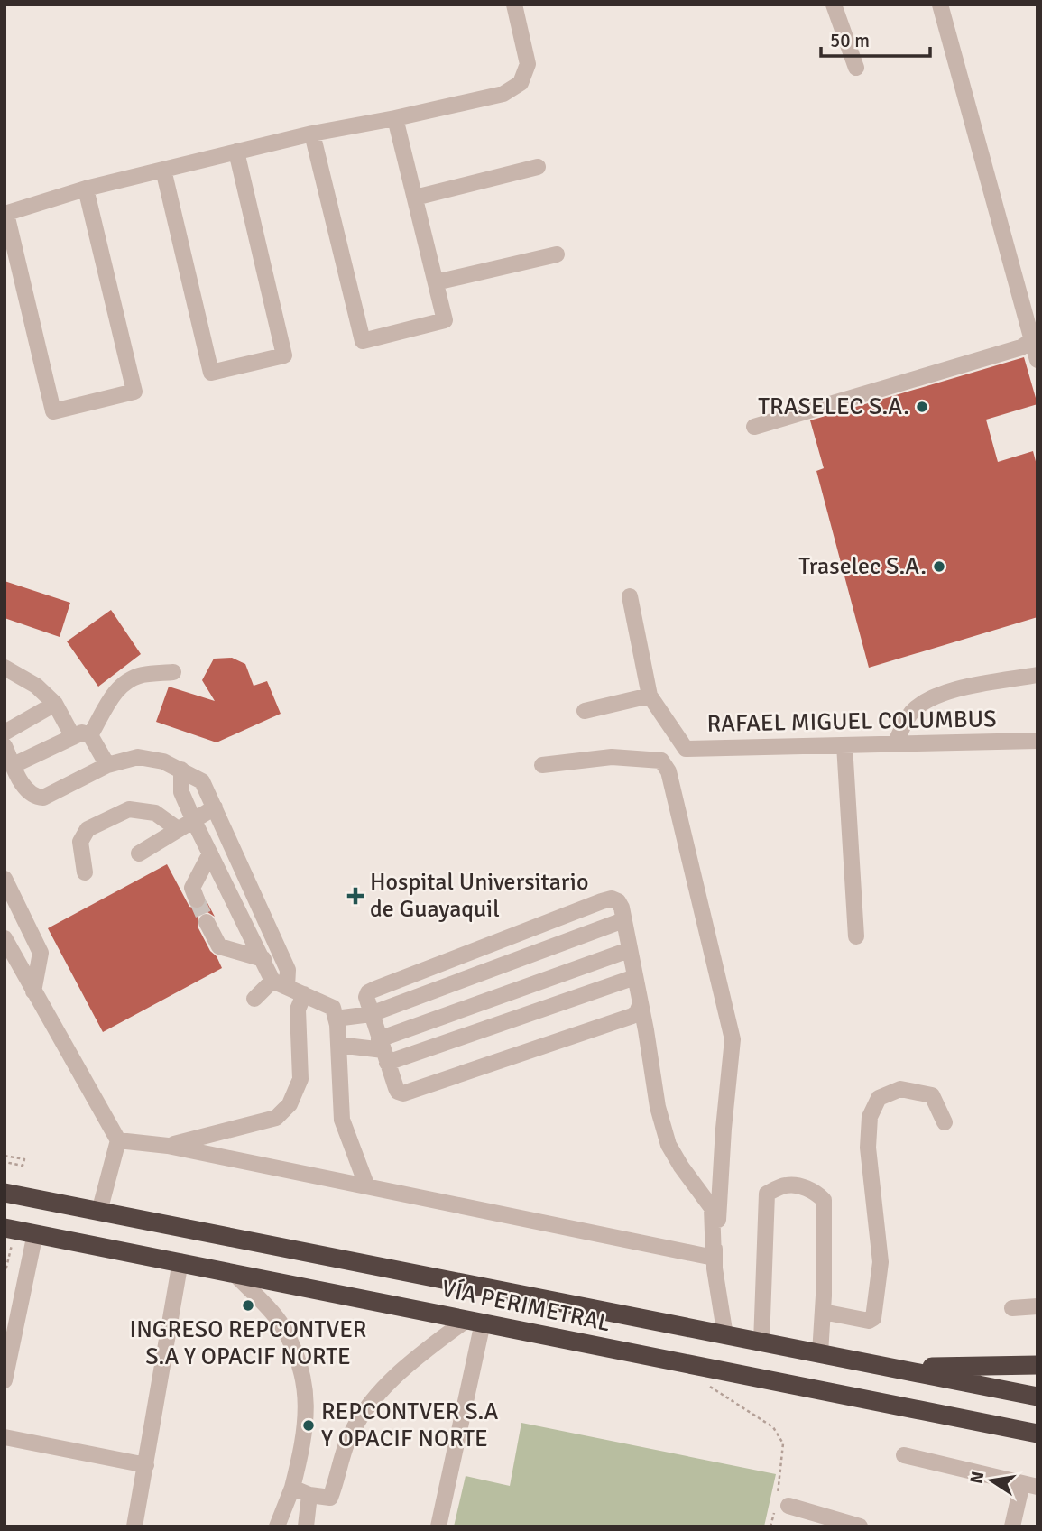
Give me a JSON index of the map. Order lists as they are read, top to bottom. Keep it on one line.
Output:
{"streets":{"highway":["VÍA PERIMETRAL"],"street":["RAFAEL MIGUEL COLUMBUS"]},"places":{"other":["TRASELEC S.A.","Traselec S.A.","INGRESO REPCONTVER S.A Y OPACIF NORTE","REPCONTVER S.A Y OPACIF NORTE"],"health":["Hospital Universitario de Guayaquil"]},"scale_bar":"50 m","north":"left"}
